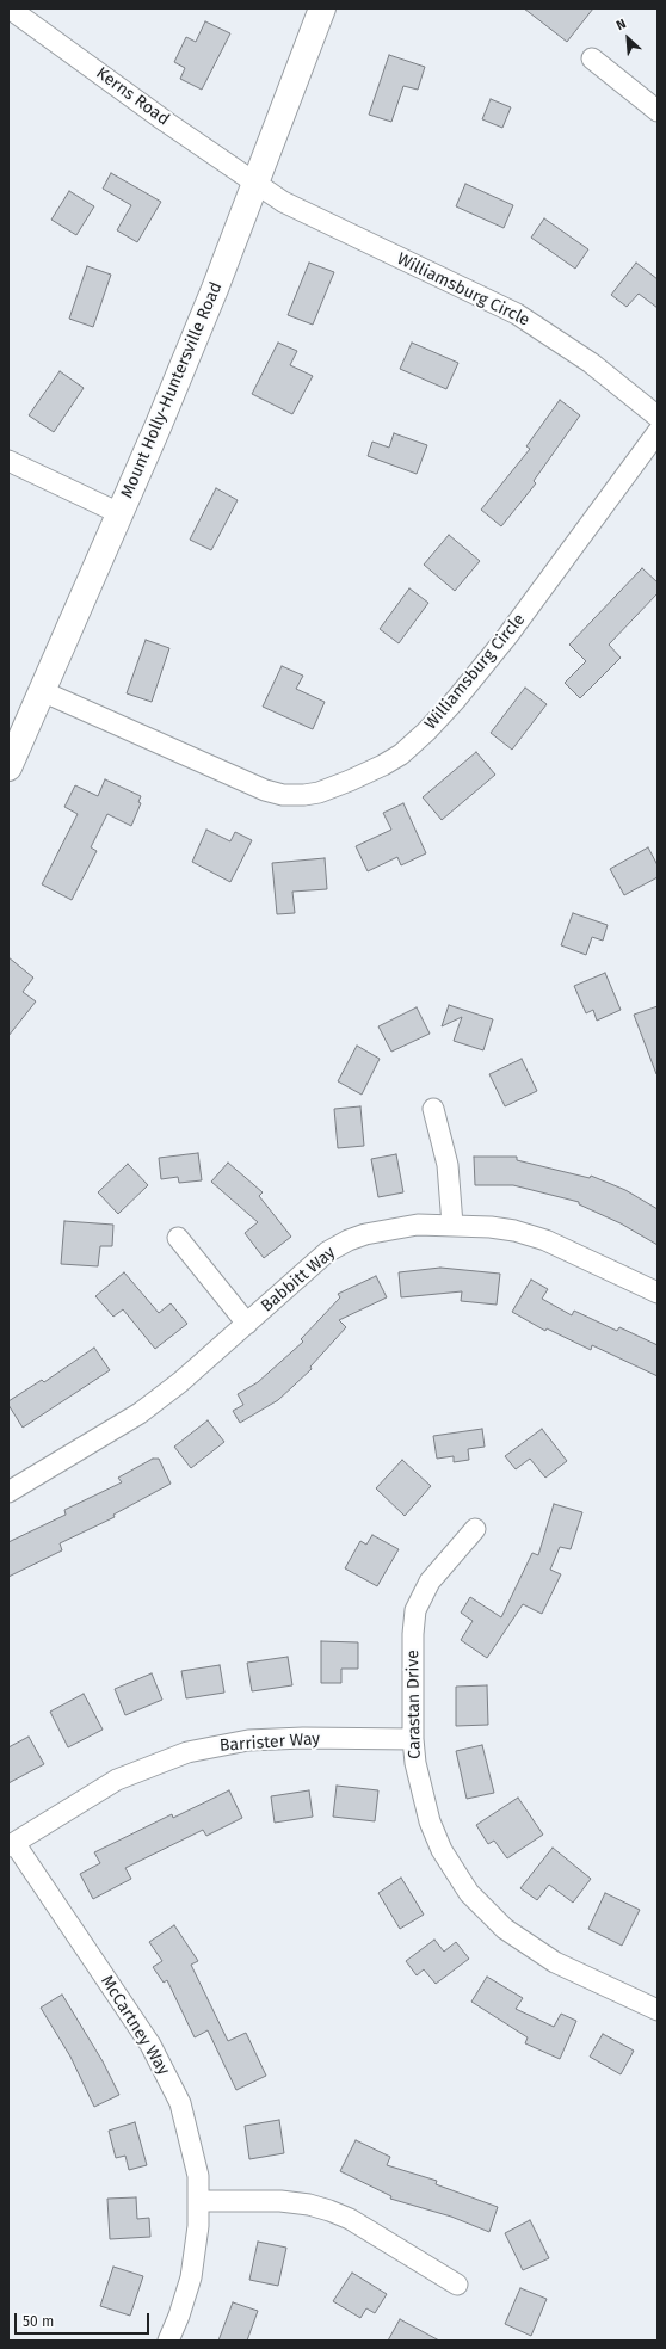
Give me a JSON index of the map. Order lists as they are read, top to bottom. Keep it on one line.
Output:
{"streets":{"main road":["Mount Holly-Huntersville Road"],"street":["Kerns Road","Williamsburg Circle","Babbitt Way","Carastan Drive","Barrister Way","McCartney Way"]},"crossings":[["Kerns Road","Williamsburg Circle"],["Kerns Road","Mount Holly-Huntersville Road"],["Williamsburg Circle","Mount Holly-Huntersville Road"],["Carastan Drive","Barrister Way"],["Barrister Way","McCartney Way"]],"scale_bar":"50 m","north":"top left"}
